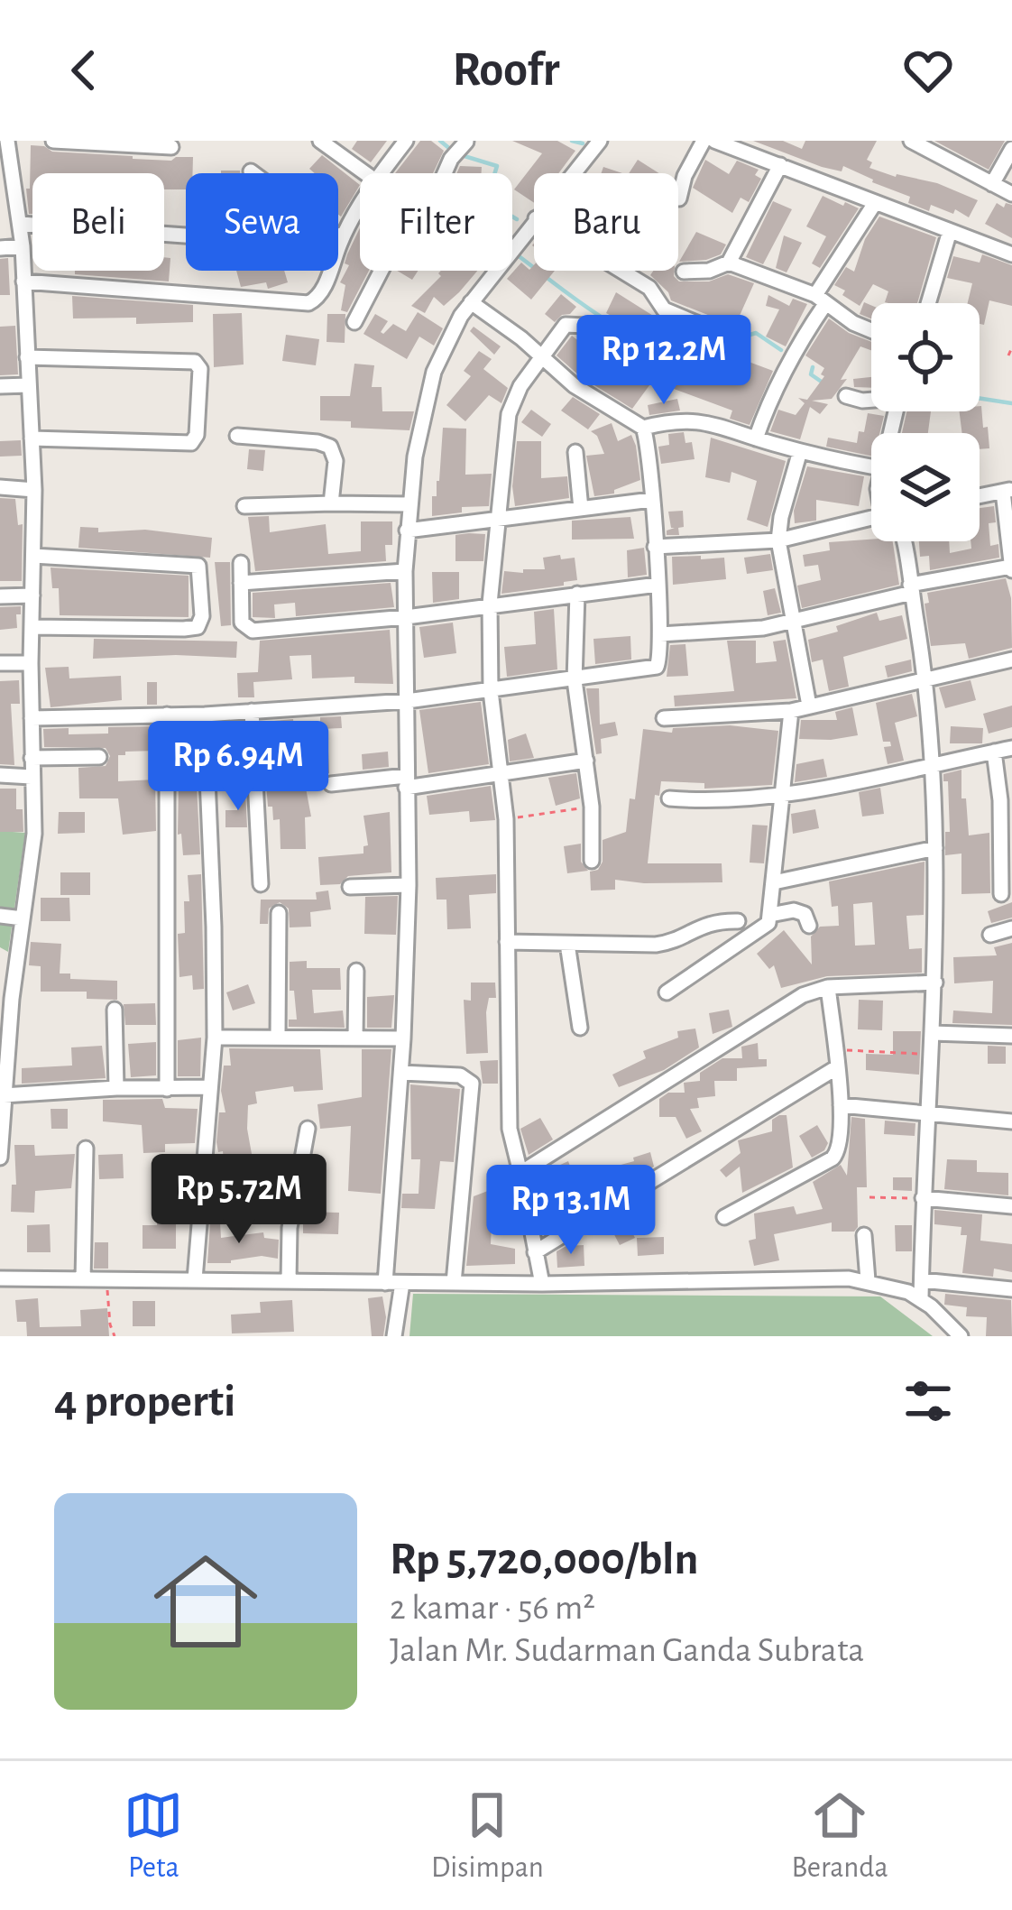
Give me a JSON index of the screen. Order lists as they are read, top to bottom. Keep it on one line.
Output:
{"page":{"header":"Roofr","chip":["Beli","Sewa","Filter","Baru"],"price":["Rp 12.2M","Rp 6.94M","Rp 5.72M","Rp 13.1M"],"heading":"4 properti","list":[{"name":"Rp 5,720,000/bln","note":"2 kamar · 56 m² · Jalan Mr. Sudarman Ganda Subrata"}],"tabs":["Peta","Disimpan","Beranda"]}}
